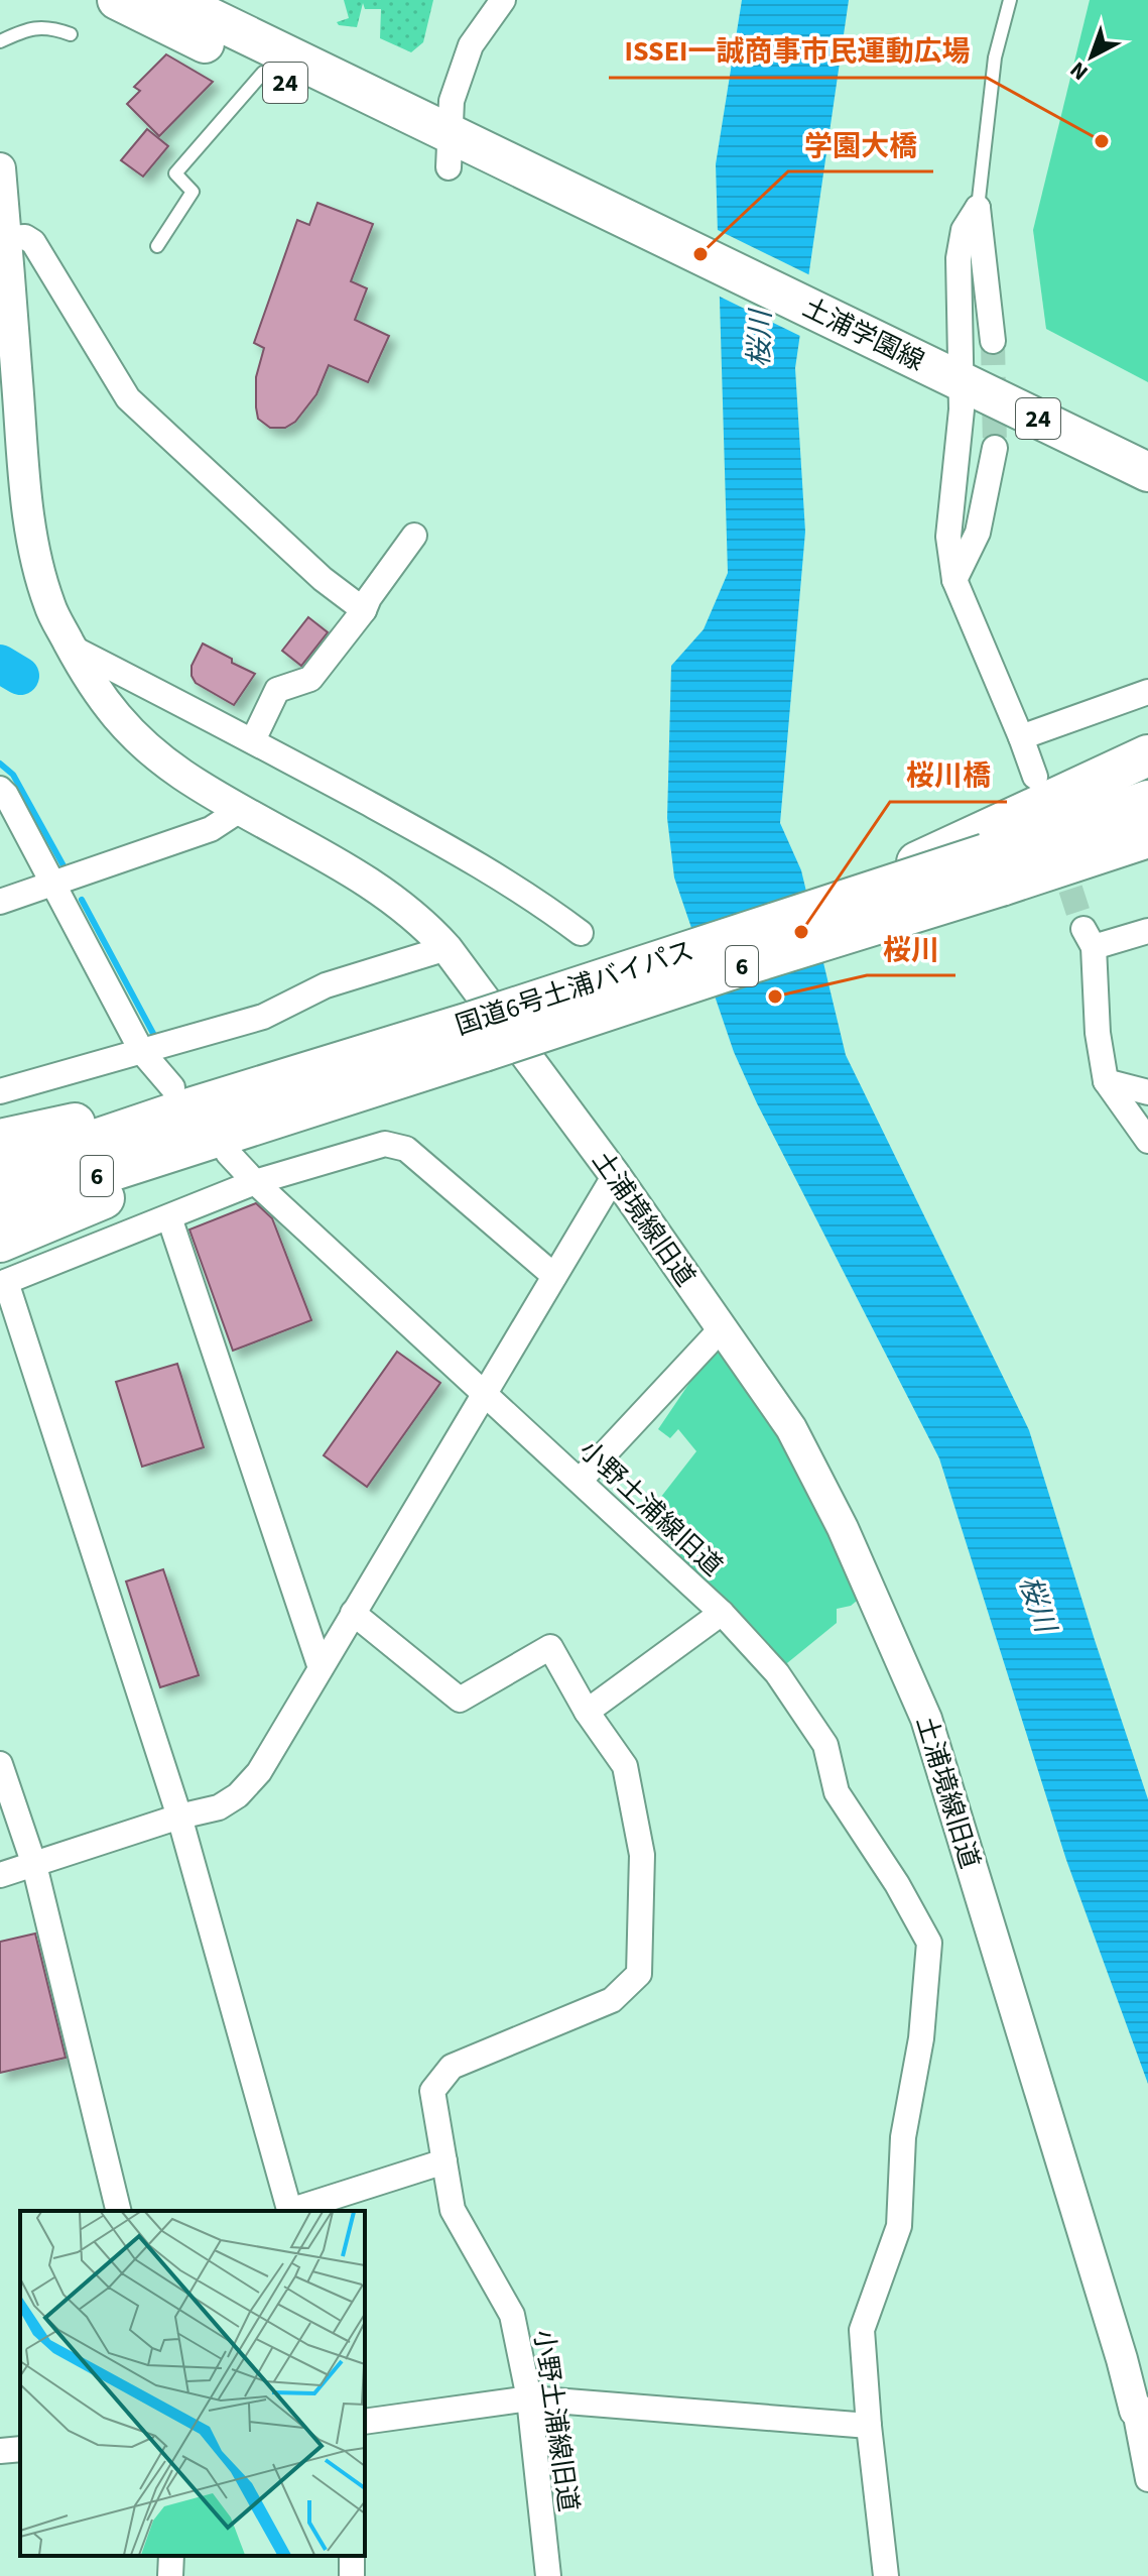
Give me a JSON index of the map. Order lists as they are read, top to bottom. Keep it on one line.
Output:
{"streets":{"highway":["6","国道6号土浦バイパス"],"main road":["24","土浦学園線"],"street":["土浦境線旧道","小野土浦線旧道"]},"crossings":[["24","土浦学園線"],["国道6号土浦バイパス","小野土浦線旧道"]],"water":["桜川"],"places":["ISSEI一誠商事市民運動広場","学園大橋","桜川橋","桜川"],"north":"bottom left"}
